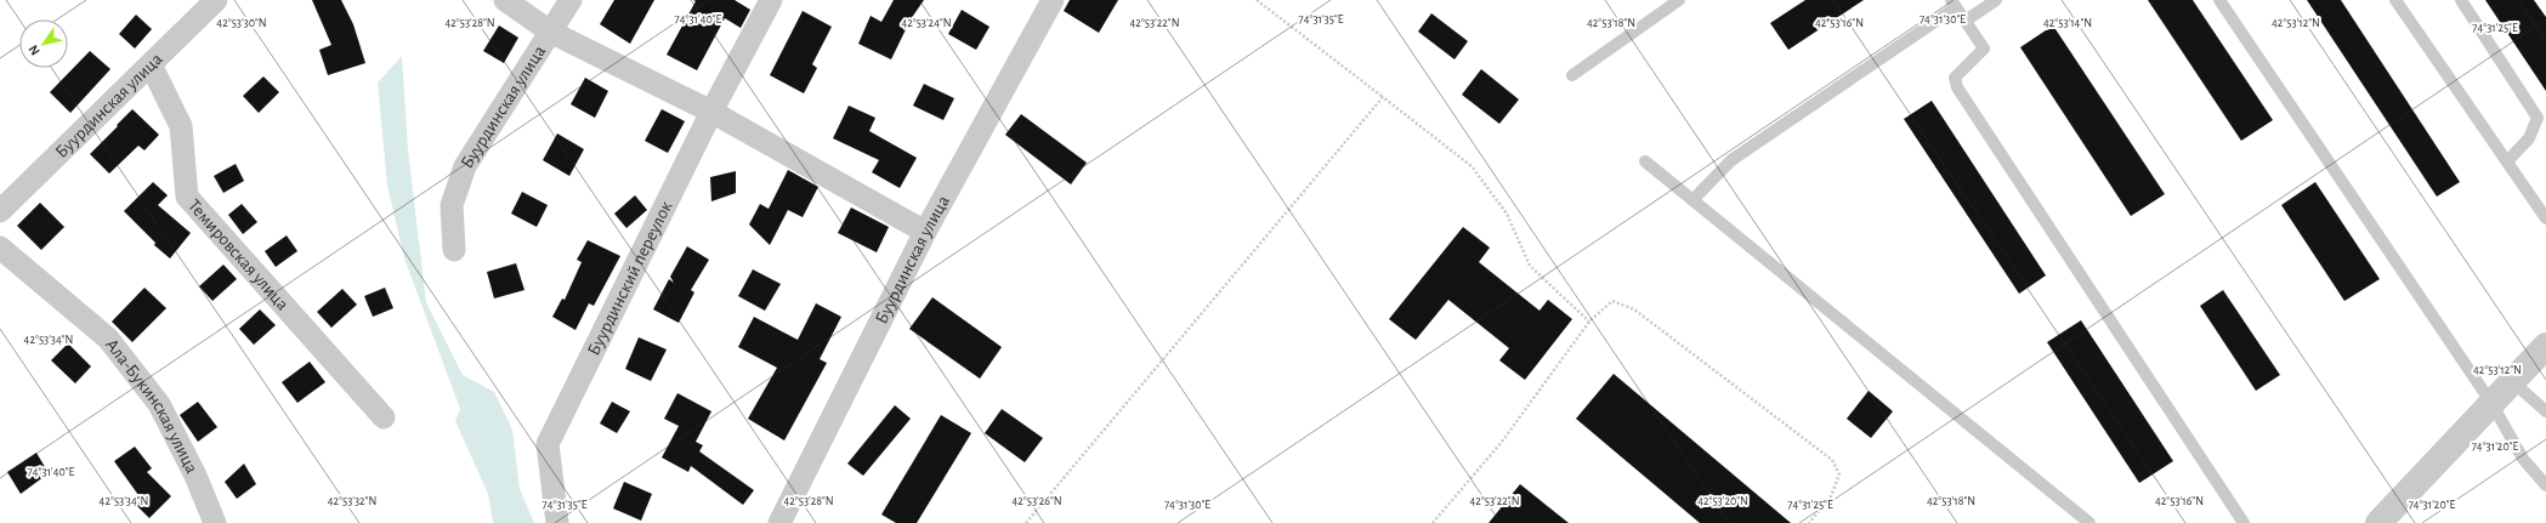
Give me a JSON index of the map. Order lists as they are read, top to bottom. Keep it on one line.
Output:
{"streets":{"street":["Буурдинская улица","Темировская улица","Буурдинский переулок","Ала-Букинская улица"]},"crossings":[["Буурдинская улица","Темировская улица"]],"north":"bottom left","coordinates":["74°31'40\"E","74°31'35\"E","74°31'30\"E","42°53'30\"N","42°53'28\"N","42°53'24\"N","42°53'22\"N","42°53'18\"N","42°53'16\"N","42°53'14\"N","42°53'12\"N","74°31'25\"E","42°53'34\"N","74°31'20\"E","42°53'32\"N","42°53'26\"N","42°53'20\"N"]}
